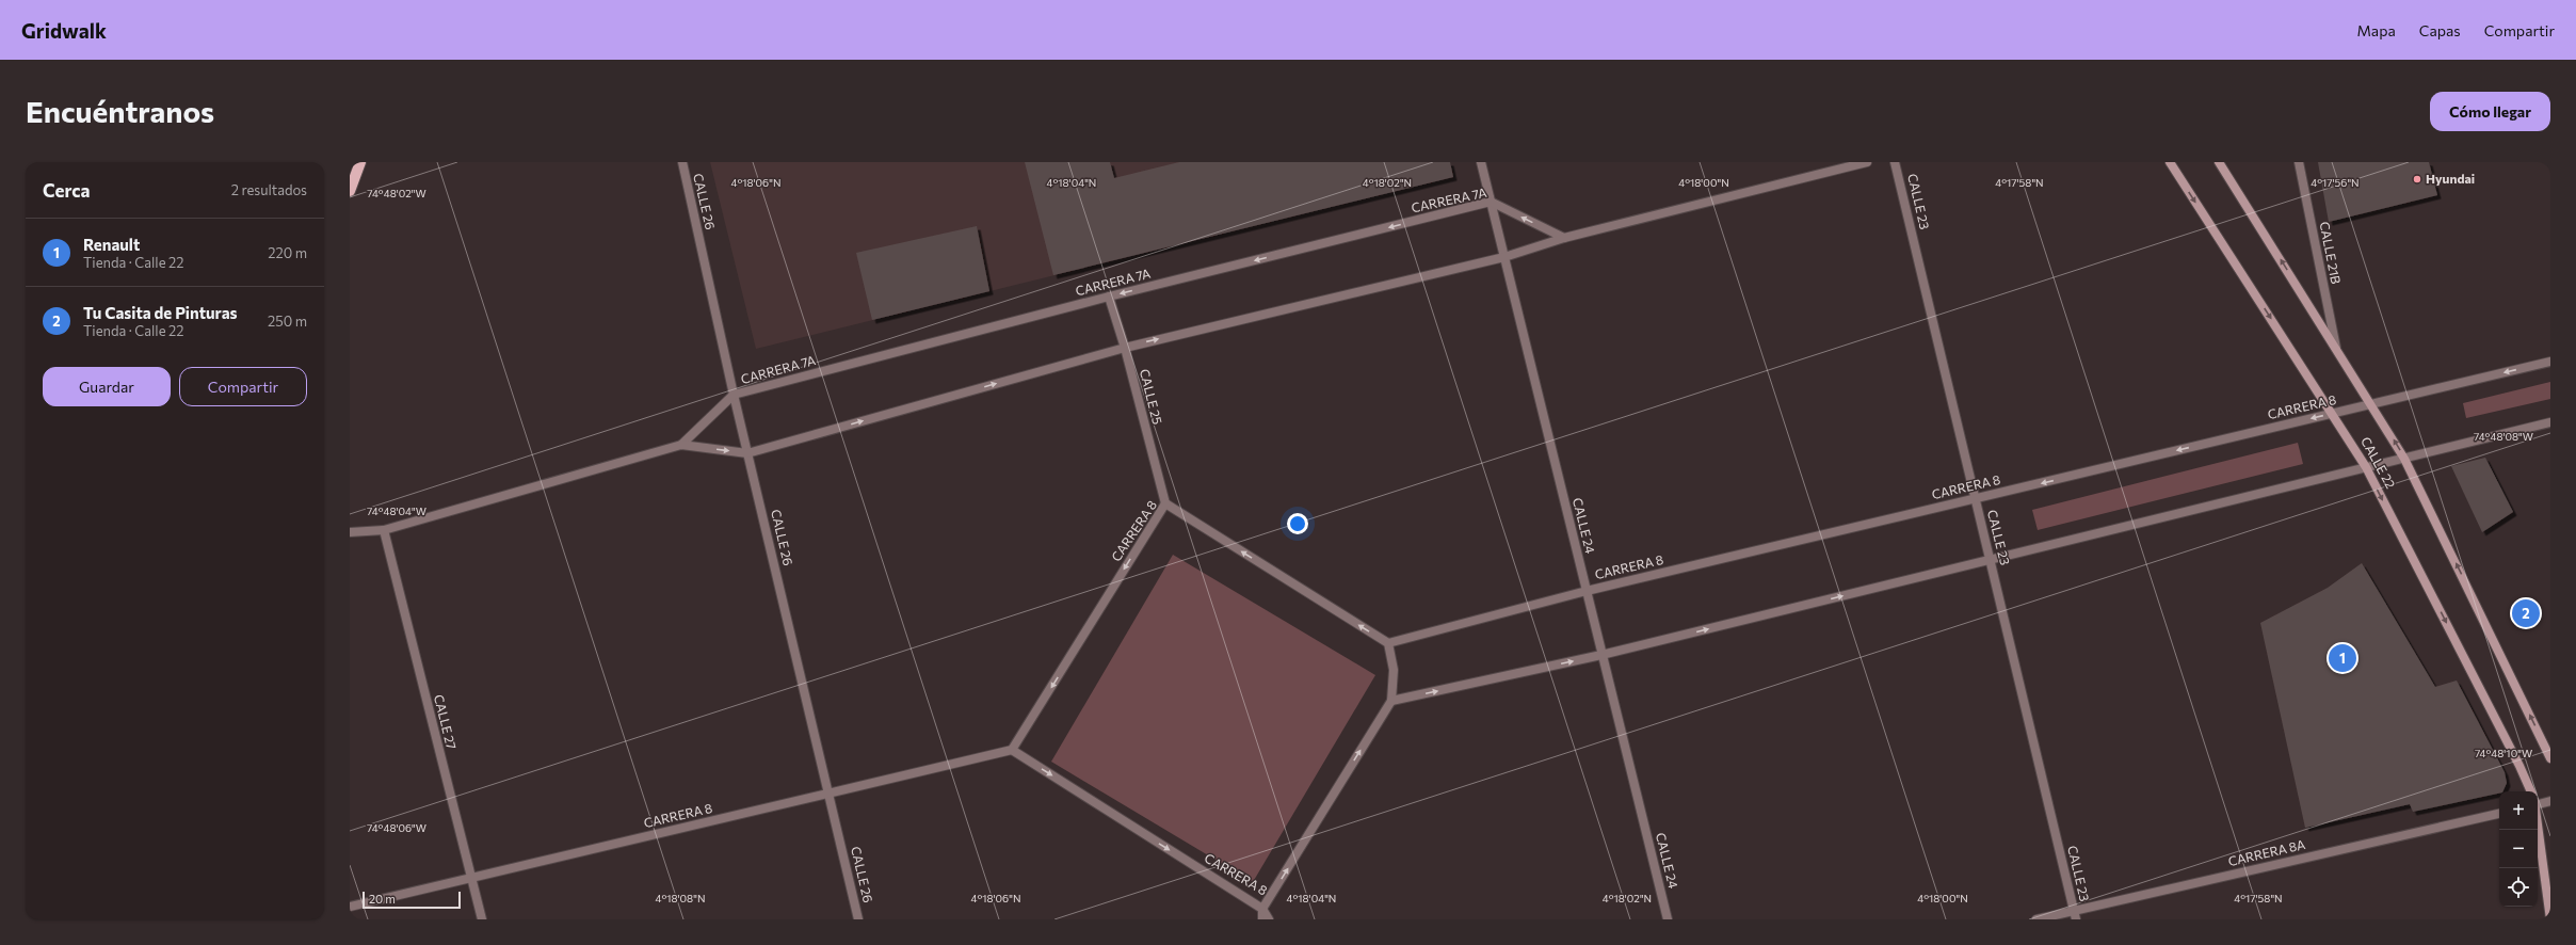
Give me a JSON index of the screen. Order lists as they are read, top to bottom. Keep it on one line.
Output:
{"streets":{"main road":["CALLE 22"],"street":["CARRERA 7A","CALLE 26","CALLE 23","CALLE 21B","CALLE 25","CARRERA 8","CALLE 24","CALLE 27","CARRERA 8A"]},"crossings":[["CARRERA 7A","CALLE 26"],["CARRERA 7A","CALLE 25"],["CARRERA 7A","CALLE 24"],["CARRERA 7A","CALLE 27"],["CALLE 26","CARRERA 8"],["CALLE 23","CARRERA 8"],["CALLE 23","CARRERA 8A"],["CALLE 21B","CALLE 22"],["CALLE 25","CARRERA 8"],["CARRERA 8","CALLE 22"],["CARRERA 8","CALLE 24"],["CARRERA 8","CALLE 27"]],"places":["Hyundai"],"scale_bar":"20 m","page":{"header":"Gridwalk","nav":["Mapa","Capas","Compartir"],"buttons":["Cómo llegar",["Guardar","Compartir"]],"title":"Encuéntranos","heading":["Cerca","2 resultados"],"list":[{"mark":"1","name":"Renault","note":"Tienda · Calle 22","value":"220 m"},{"mark":"2","name":"Tu Casita de Pinturas","note":"Tienda · Calle 22","value":"250 m"}],"pins":["2","1"],"map_buttons":["+","−"],"scale":"20 m"},"coordinates":["4°18'06\"N","4°18'04\"N","4°18'02\"N","4°18'00\"N","4°17'58\"N","4°17'56\"N","74°48'02\"W","74°48'08\"W","74°48'04\"W","74°48'10\"W","74°48'06\"W","4°18'08\"N"]}
